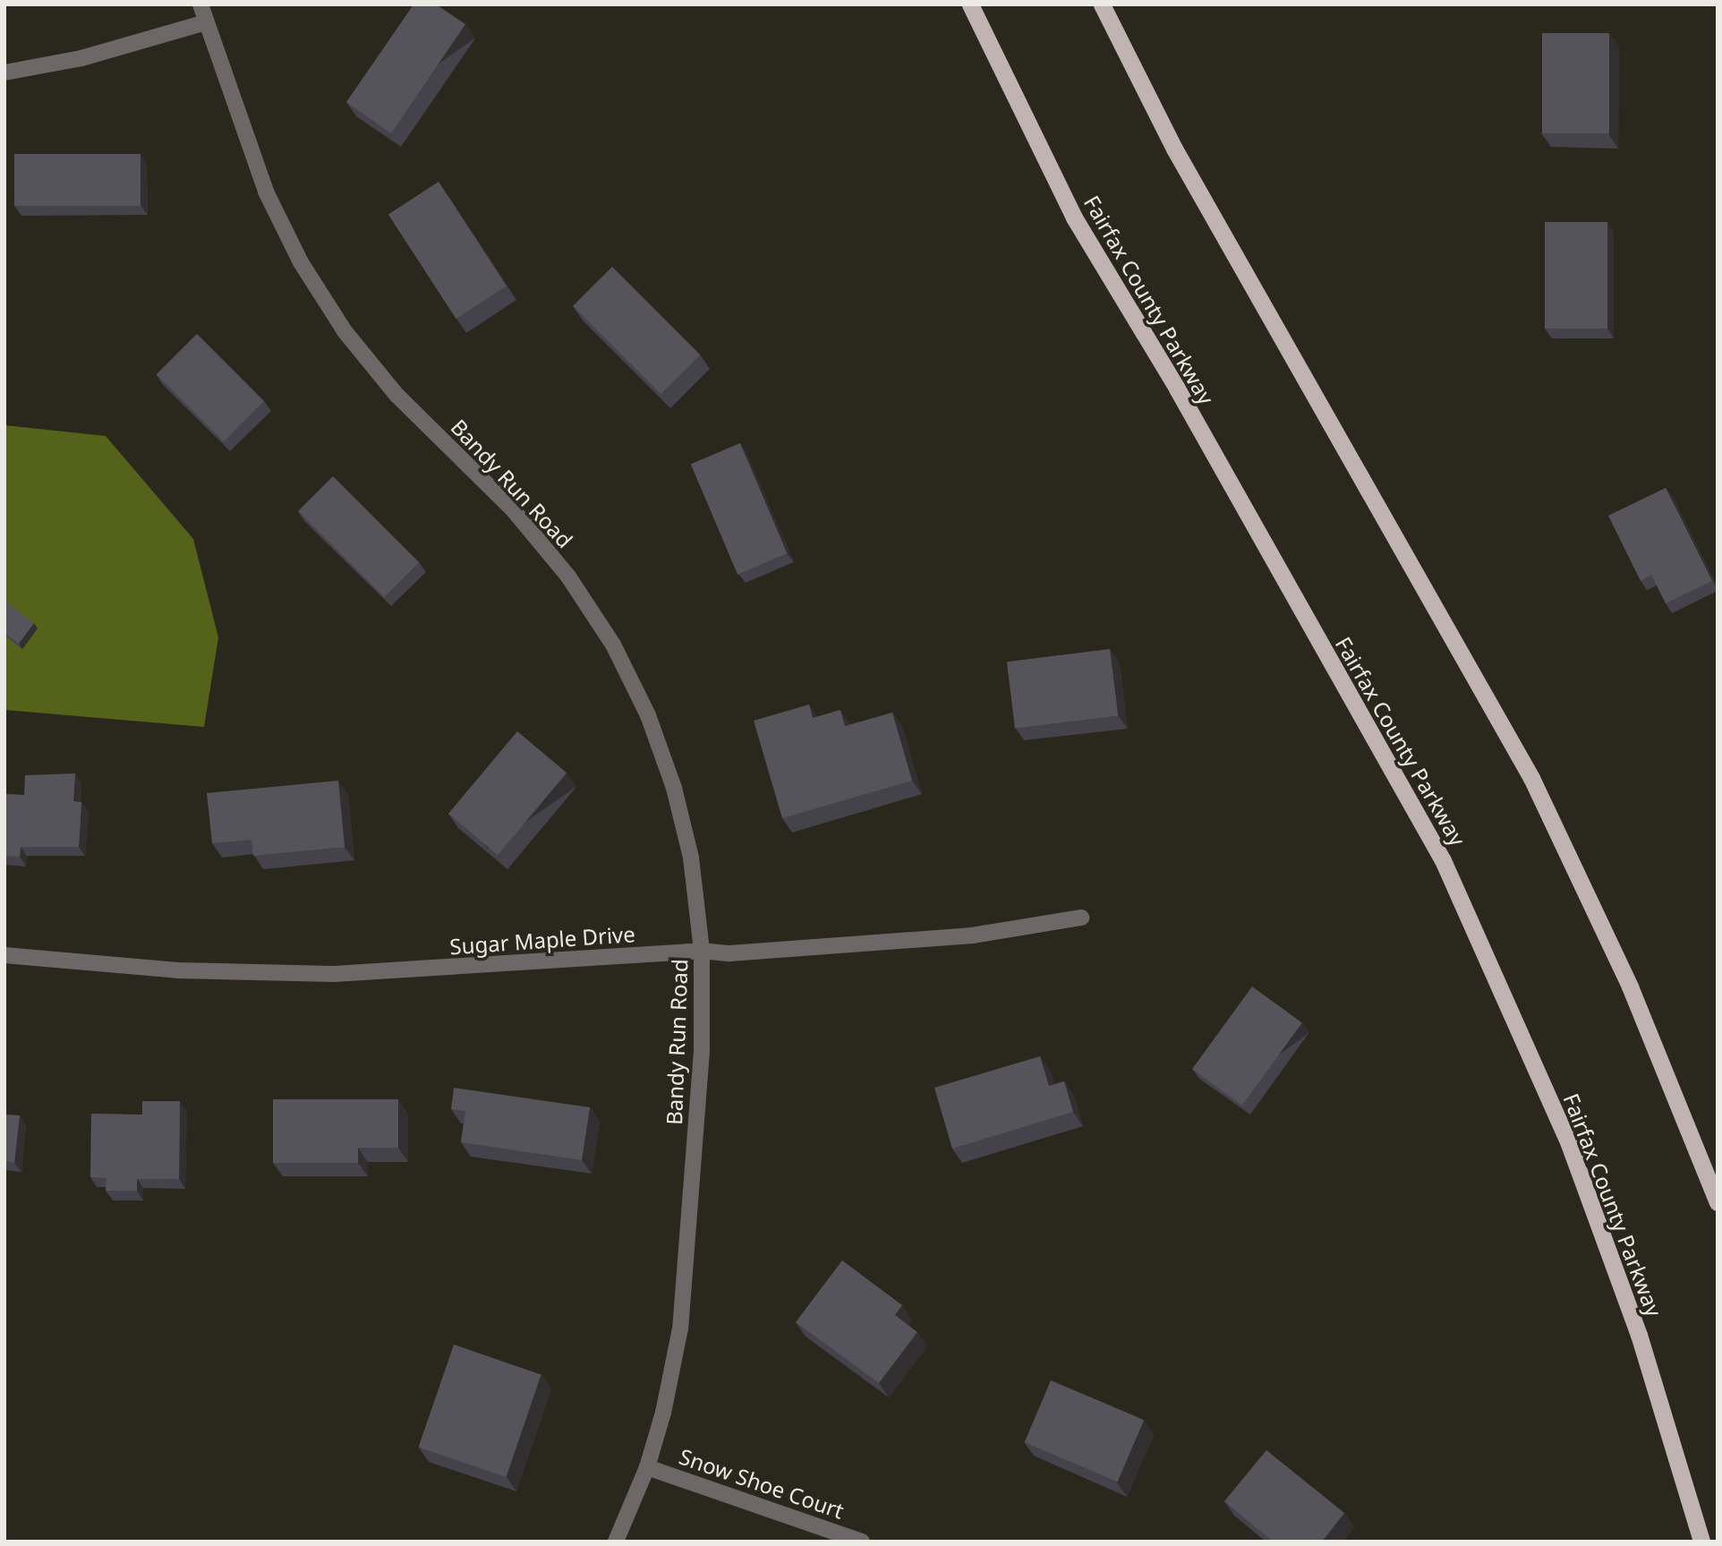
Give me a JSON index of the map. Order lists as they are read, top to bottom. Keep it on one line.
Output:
{"streets":{"highway":["Fairfax County Parkway"],"street":["Bandy Run Road","Sugar Maple Drive","Snow Shoe Court"]},"crossings":[["Bandy Run Road","Sugar Maple Drive"],["Bandy Run Road","Snow Shoe Court"]]}
